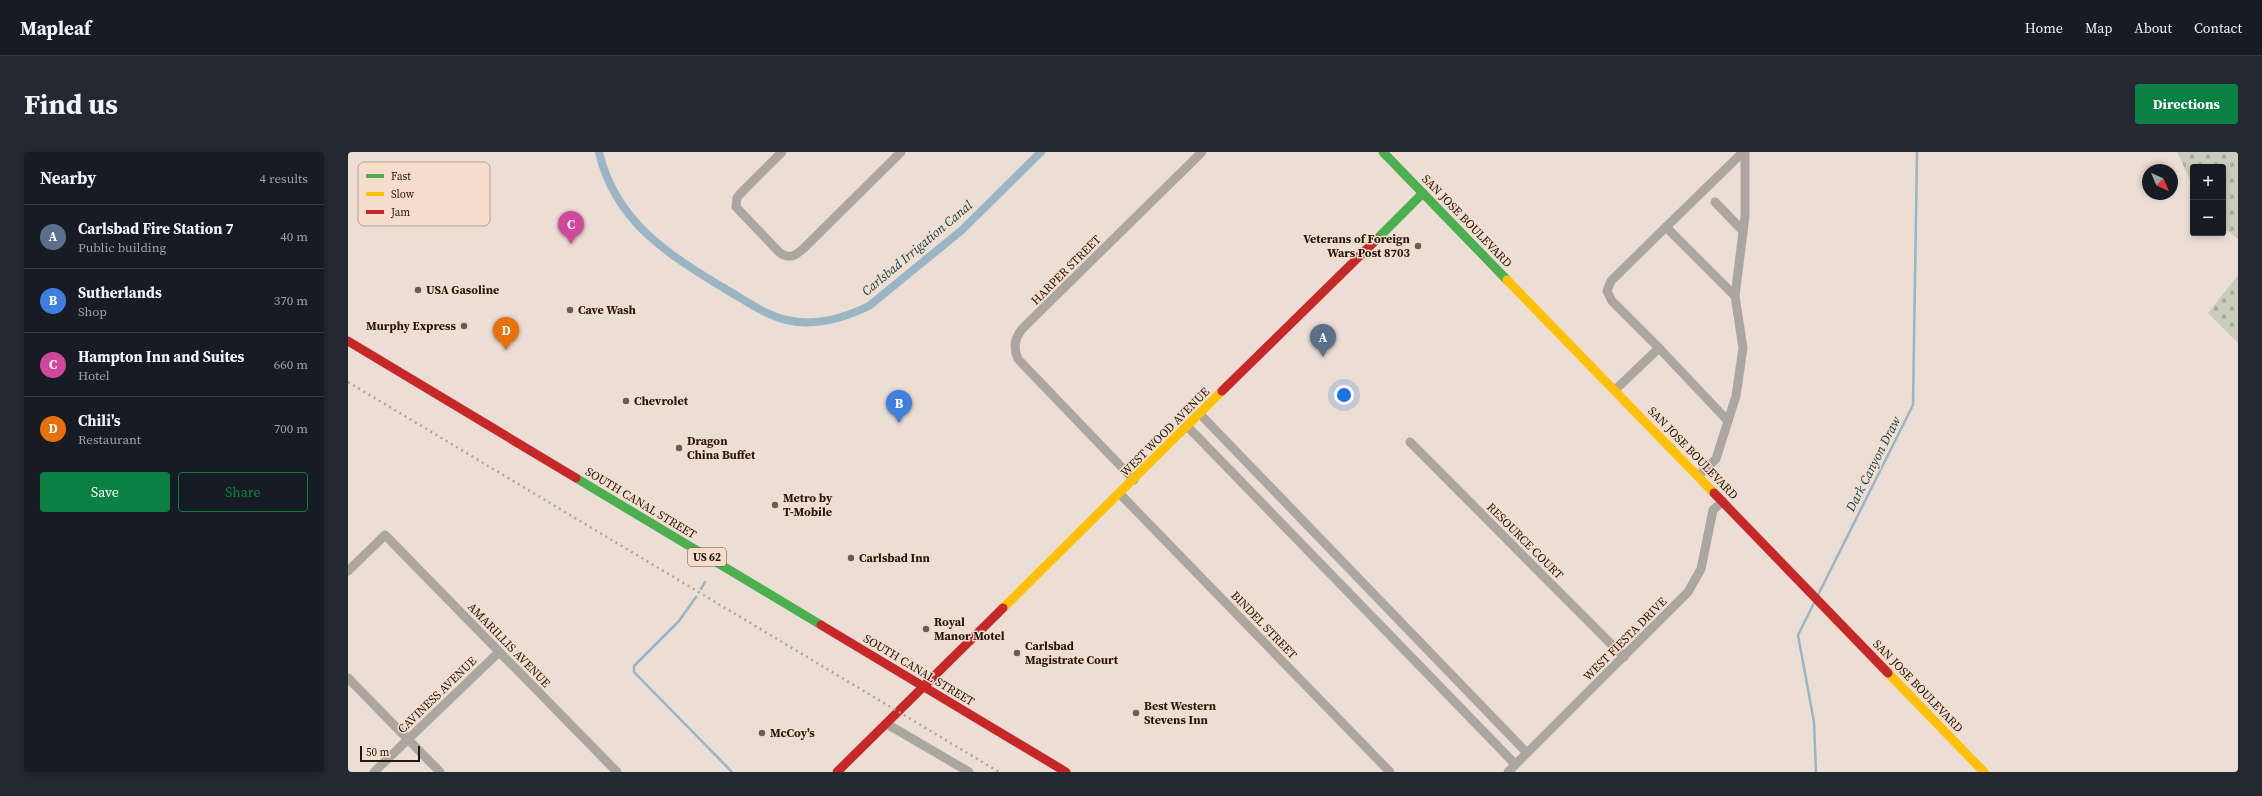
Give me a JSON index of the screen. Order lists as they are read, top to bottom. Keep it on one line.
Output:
{"streets":{"main road":["SAN JOSE BOULEVARD","WEST WOOD AVENUE","SOUTH CANAL STREET","US 62"],"street":["HARPER STREET","RESOURCE COURT","BINDEL STREET","WEST FIESTA DRIVE","AMARILLIS AVENUE","CAVINESS AVENUE"]},"crossings":[["SAN JOSE BOULEVARD","WEST WOOD AVENUE"],["SAN JOSE BOULEVARD","WEST FIESTA DRIVE"],["HARPER STREET","WEST WOOD AVENUE"],["WEST WOOD AVENUE","SOUTH CANAL STREET"],["WEST WOOD AVENUE","BINDEL STREET"],["RESOURCE COURT","WEST FIESTA DRIVE"],["AMARILLIS AVENUE","CAVINESS AVENUE"]],"water":["Carlsbad Irrigation Canal","Dark Canyon Draw"],"places":["Veterans of Foreign Wars Post 8703","USA Gasoline","Cave Wash","Murphy Express","Chevrolet","Dragon China Buffet","Metro by T-Mobile","Carlsbad Inn","Royal Manor Motel","Carlsbad Magistrate Court","Best Western Stevens Inn","McCoy's"],"legend":["Fast","Slow","Jam"],"scale_bar":"50 m","north":"bottom right","page":{"header":"Mapleaf","nav":["Home","Map","About","Contact"],"buttons":["Directions",["Save","Share"]],"title":"Find us","heading":["Nearby","4 results"],"map_buttons":["+","−"],"list":[{"mark":"A","name":"Carlsbad Fire Station 7","note":"Public building","value":"40 m"},{"mark":"B","name":"Sutherlands","note":"Shop","value":"370 m"},{"mark":"C","name":"Hampton Inn and Suites","note":"Hotel","value":"660 m"},{"mark":"D","name":"Chili's","note":"Restaurant","value":"700 m"}],"pins":["C","D","A","B"],"scale":"50 m"}}
